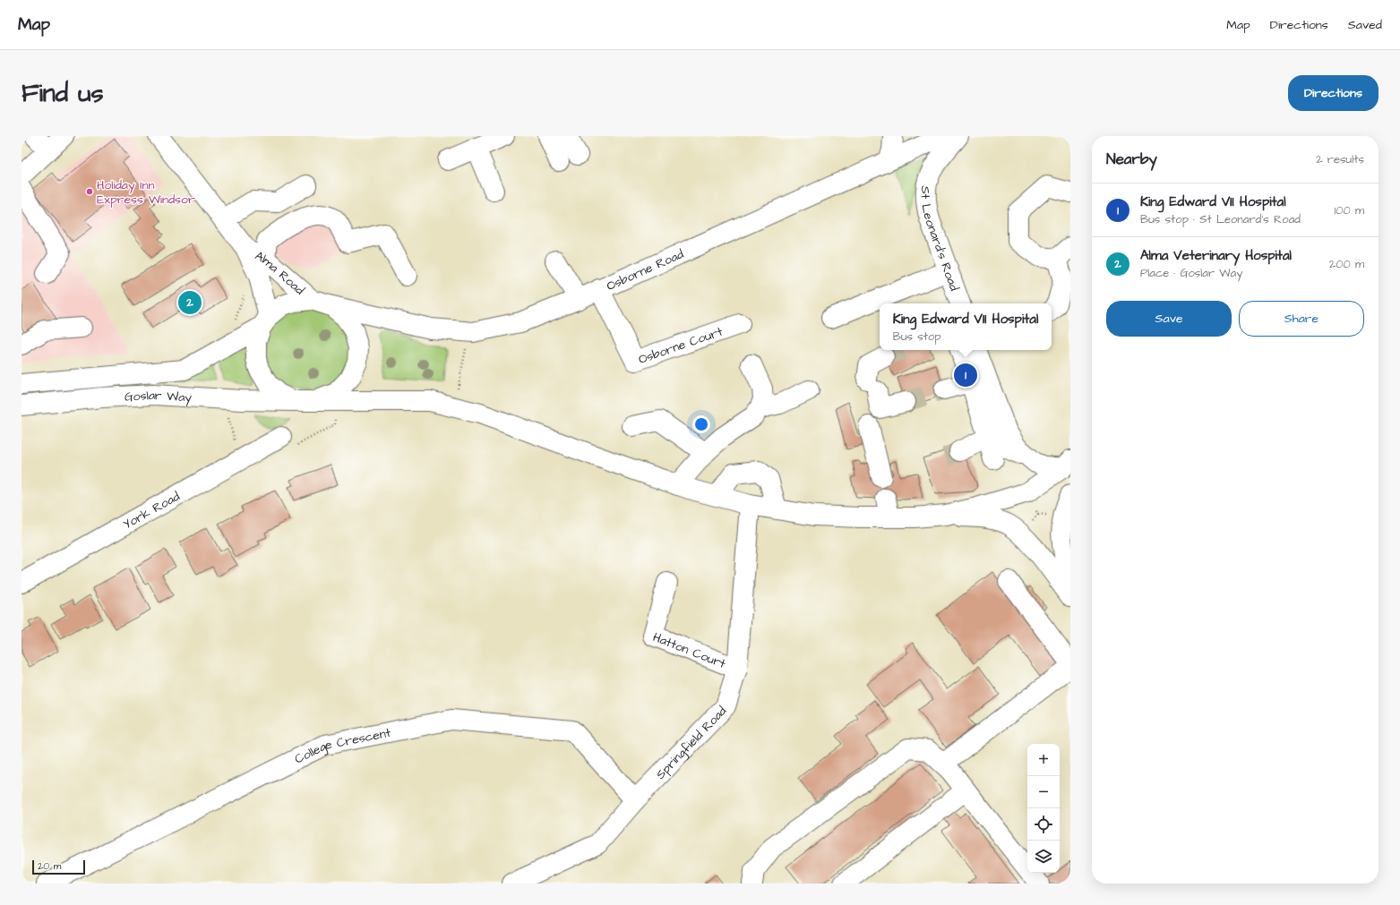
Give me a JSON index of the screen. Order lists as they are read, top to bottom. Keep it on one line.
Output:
{"streets":{"street":["St Leonard's Road","Osborne Road","Alma Road","Osborne Court","Goslar Way","York Road","Hatton Court","Springfield Road","College Crescent"]},"crossings":[["Osborne Road","Alma Road"],["Osborne Road","Osborne Court"],["Osborne Road","Goslar Way"],["Alma Road","Goslar Way"],["Hatton Court","Springfield Road"],["Springfield Road","College Crescent"]],"places":["Holiday Inn Express Windsor"],"scale_bar":"20 m","page":{"header":"Map","nav":["Map","Directions","Saved"],"buttons":["Directions",["Save","Share"]],"title":"Find us","heading":["Nearby","2 results"],"list":[{"mark":"1","name":"King Edward VII Hospital","note":"Bus stop · St Leonard's Road","value":"100 m"},{"mark":"2","name":"Alma Veterinary Hospital","note":"Place · Goslar Way","value":"200 m"}],"pins":["2","1"],"popup":["King Edward VII Hospital","Bus stop"],"map_buttons":["+","−"],"scale":"20 m"}}
